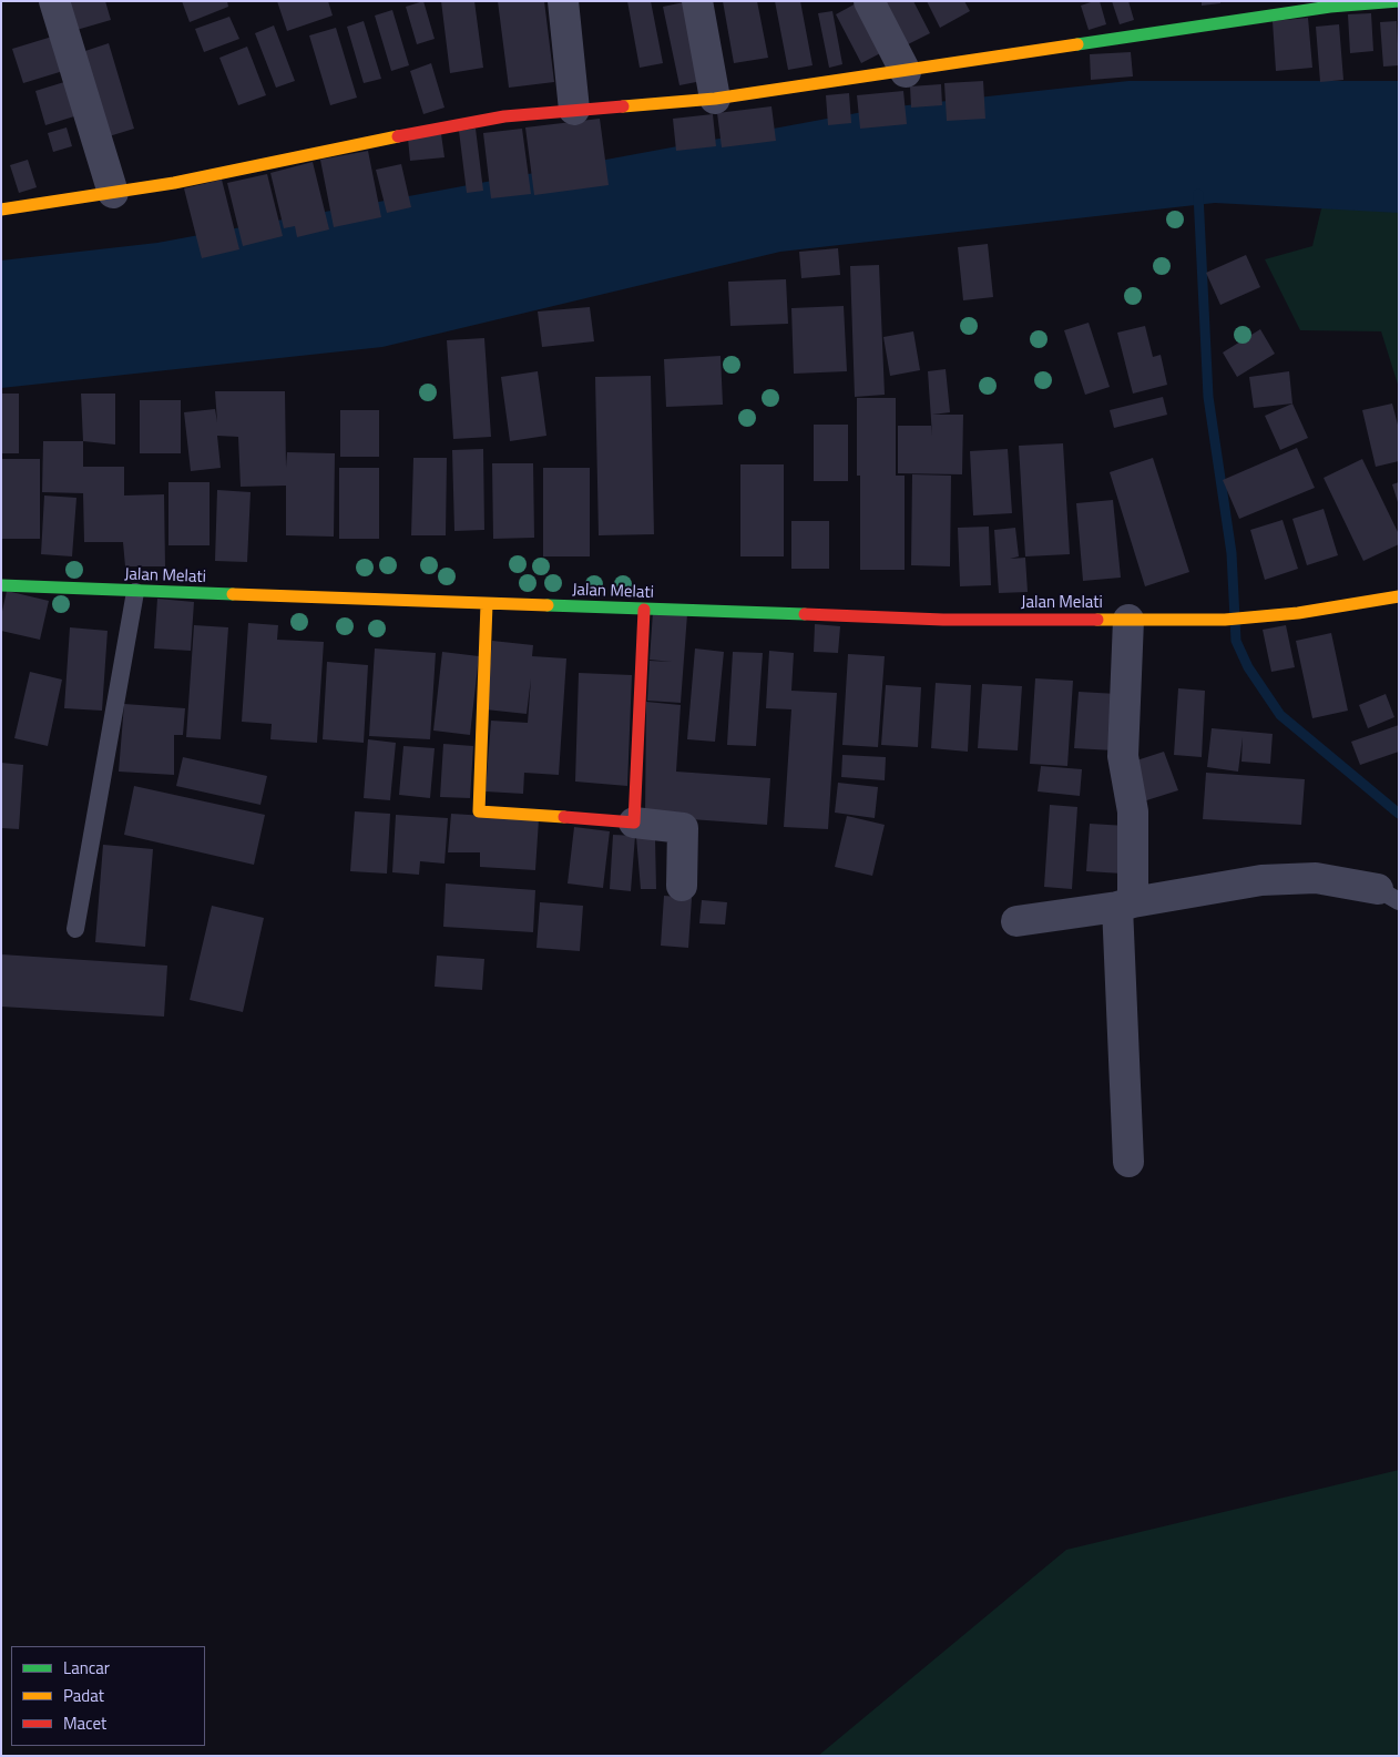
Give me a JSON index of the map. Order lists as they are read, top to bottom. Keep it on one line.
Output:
{"streets":{"street":["Jalan Melati"]},"legend":["Lancar","Padat","Macet"]}
